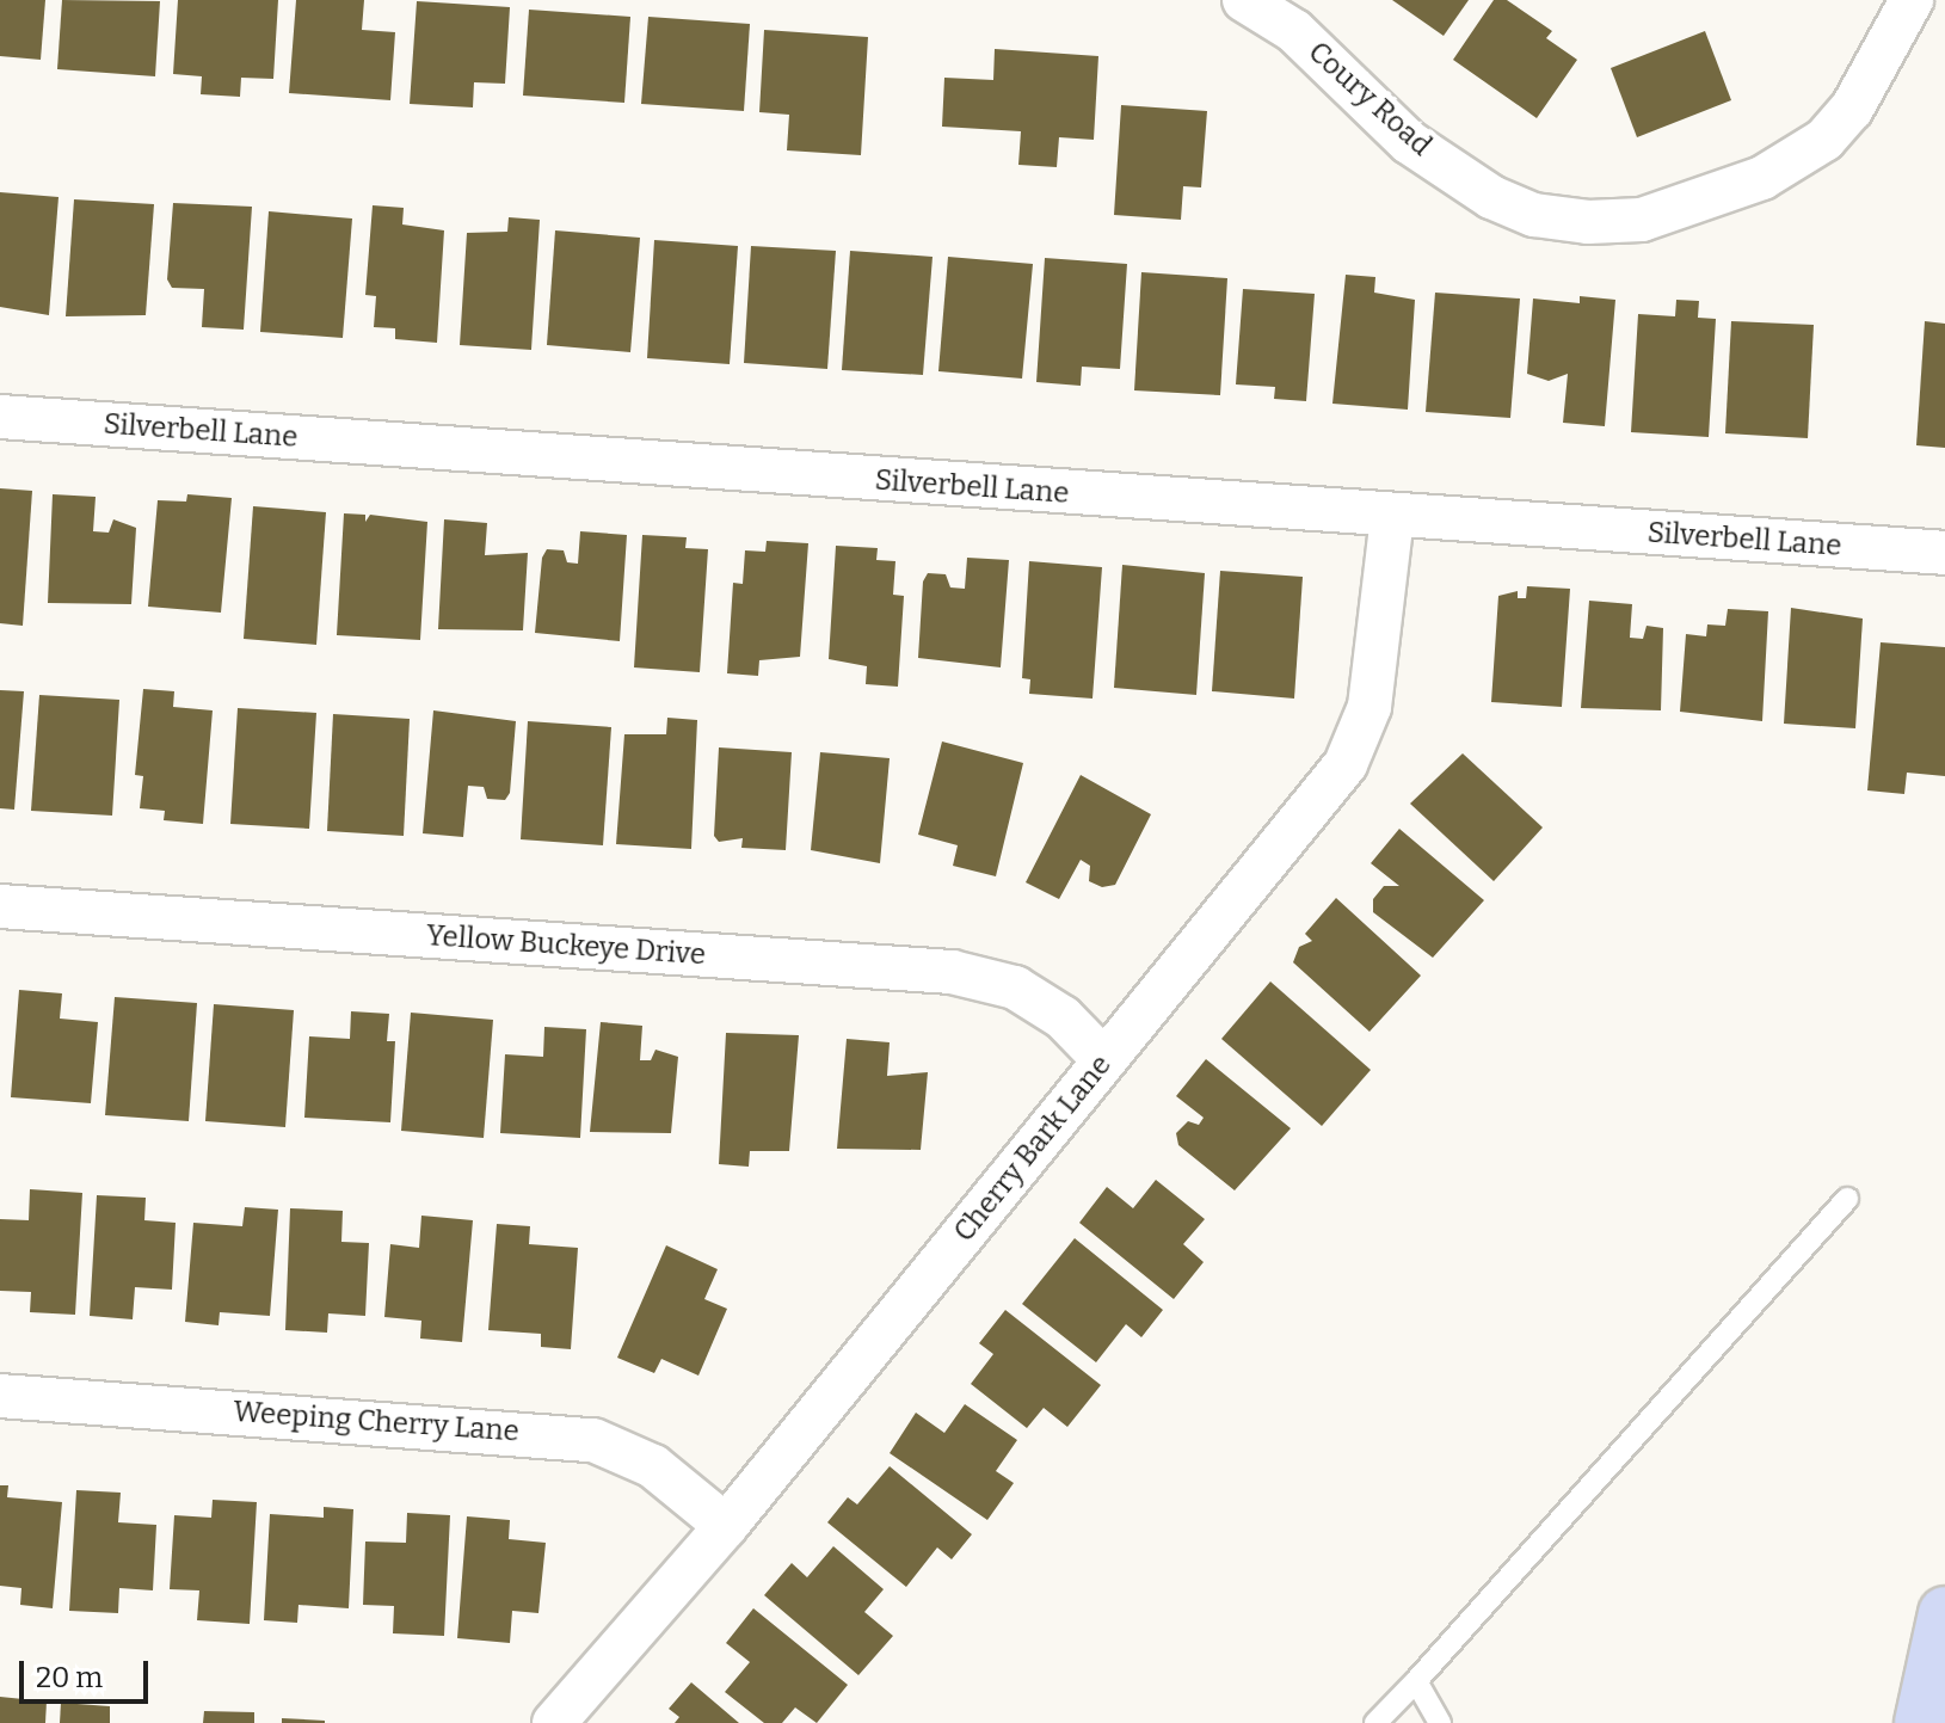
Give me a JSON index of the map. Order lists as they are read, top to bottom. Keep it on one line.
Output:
{"streets":{"street":["Coury Road","Silverbell Lane","Yellow Buckeye Drive","Cherry Bark Lane","Weeping Cherry Lane"]},"crossings":[["Silverbell Lane","Cherry Bark Lane"],["Yellow Buckeye Drive","Cherry Bark Lane"],["Cherry Bark Lane","Weeping Cherry Lane"]],"scale_bar":"20 m"}
